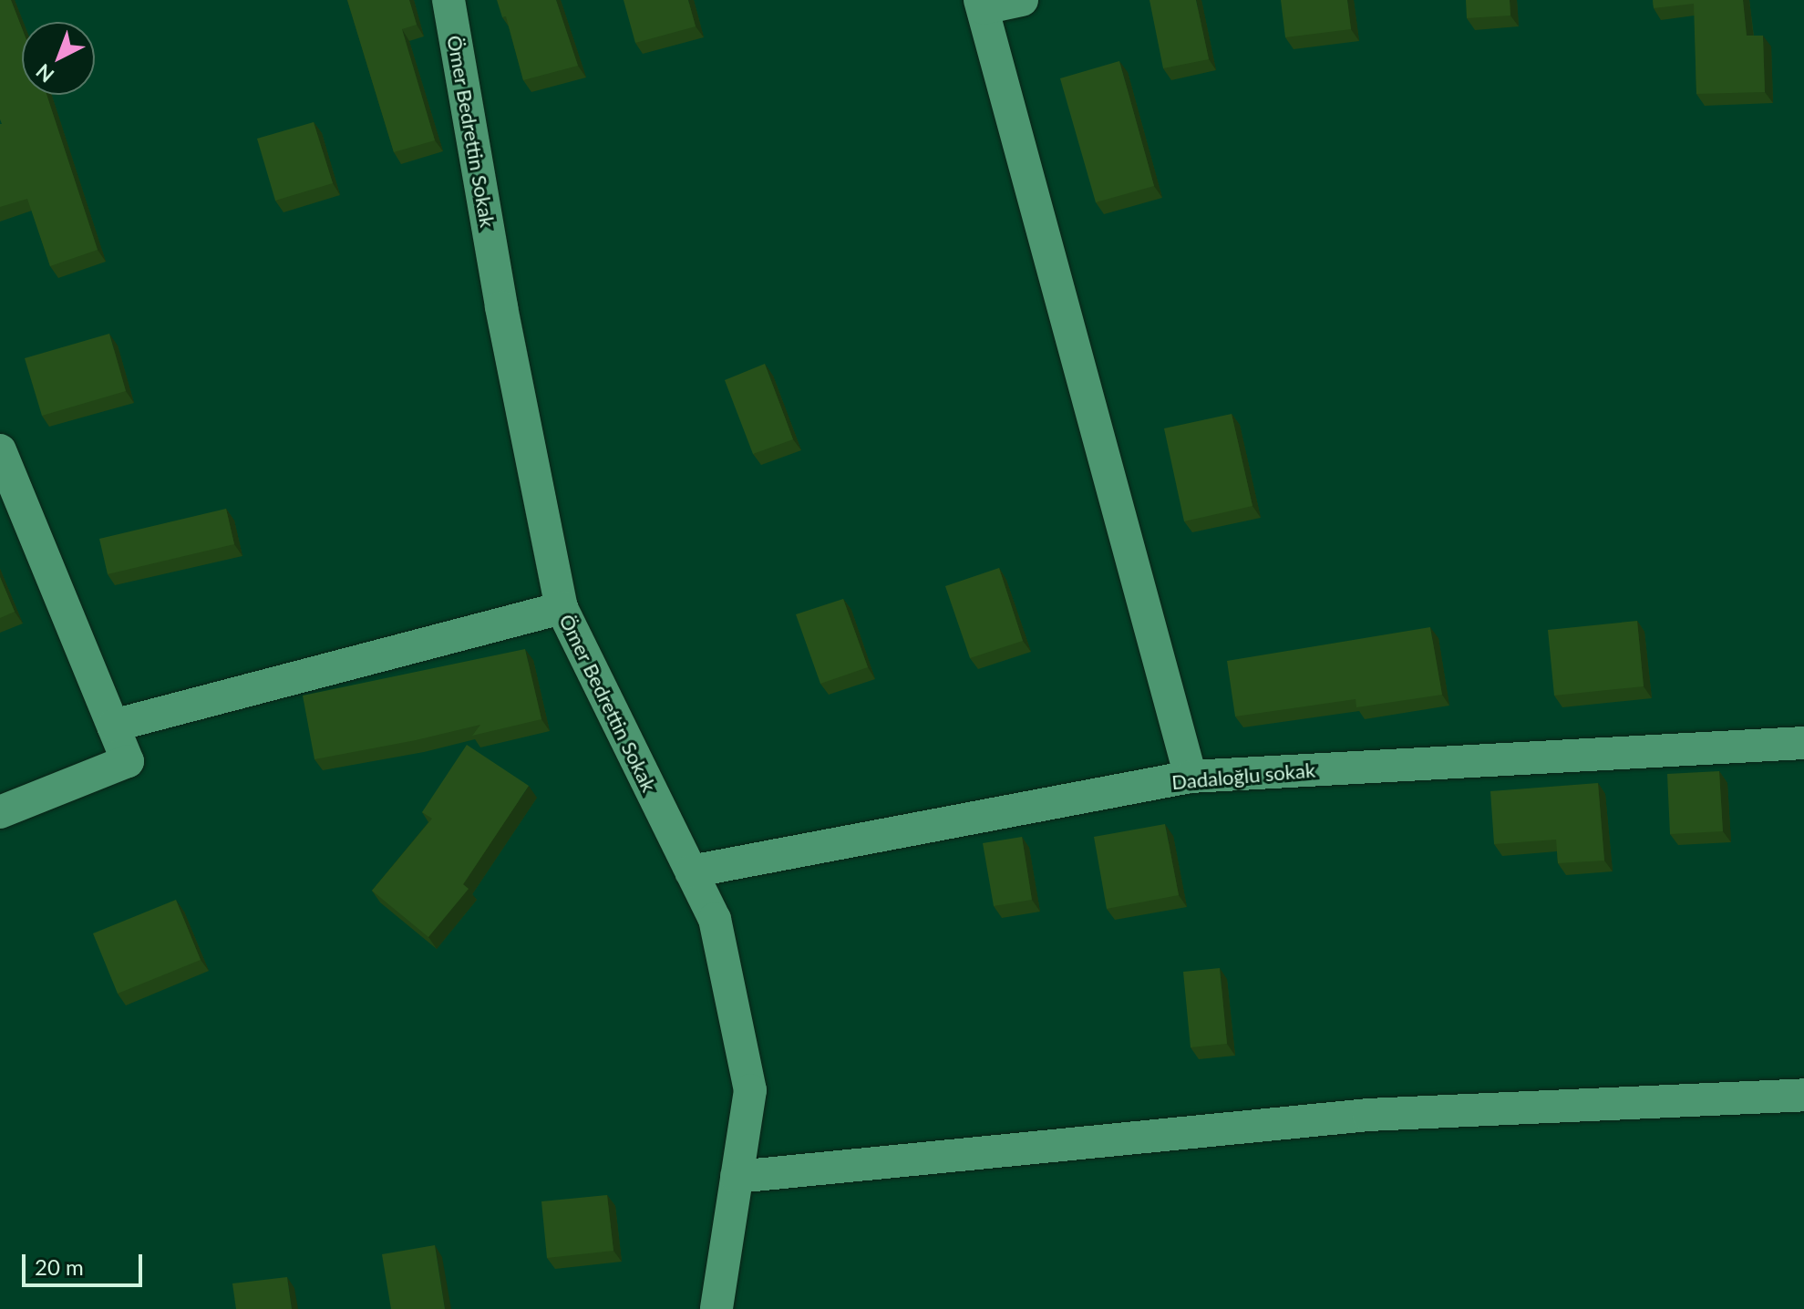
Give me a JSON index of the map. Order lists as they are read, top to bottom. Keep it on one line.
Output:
{"streets":{"street":["Ömer Bedrettin Sokak","Dadaloğlu sokak"]},"crossings":[["Ömer Bedrettin Sokak","Dadaloğlu sokak"]],"scale_bar":"20 m","north":"bottom left"}
